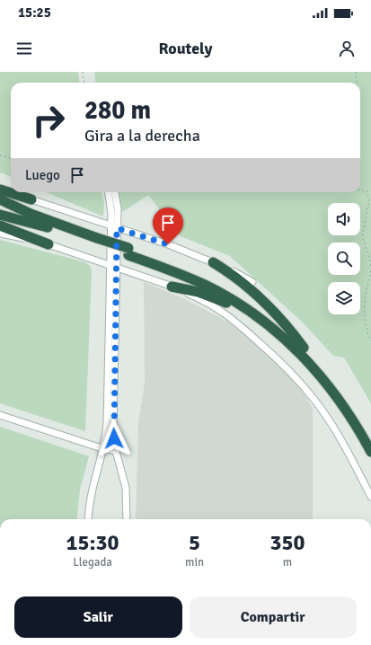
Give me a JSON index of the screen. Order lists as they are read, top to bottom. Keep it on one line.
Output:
{"page":{"status":"15:25","header":"Routely","turn":["280 m","Gira a la derecha"],"then":"Luego","eta":["15:30","Llegada","5","min","350","m"],"buttons":["Salir","Compartir"]}}
